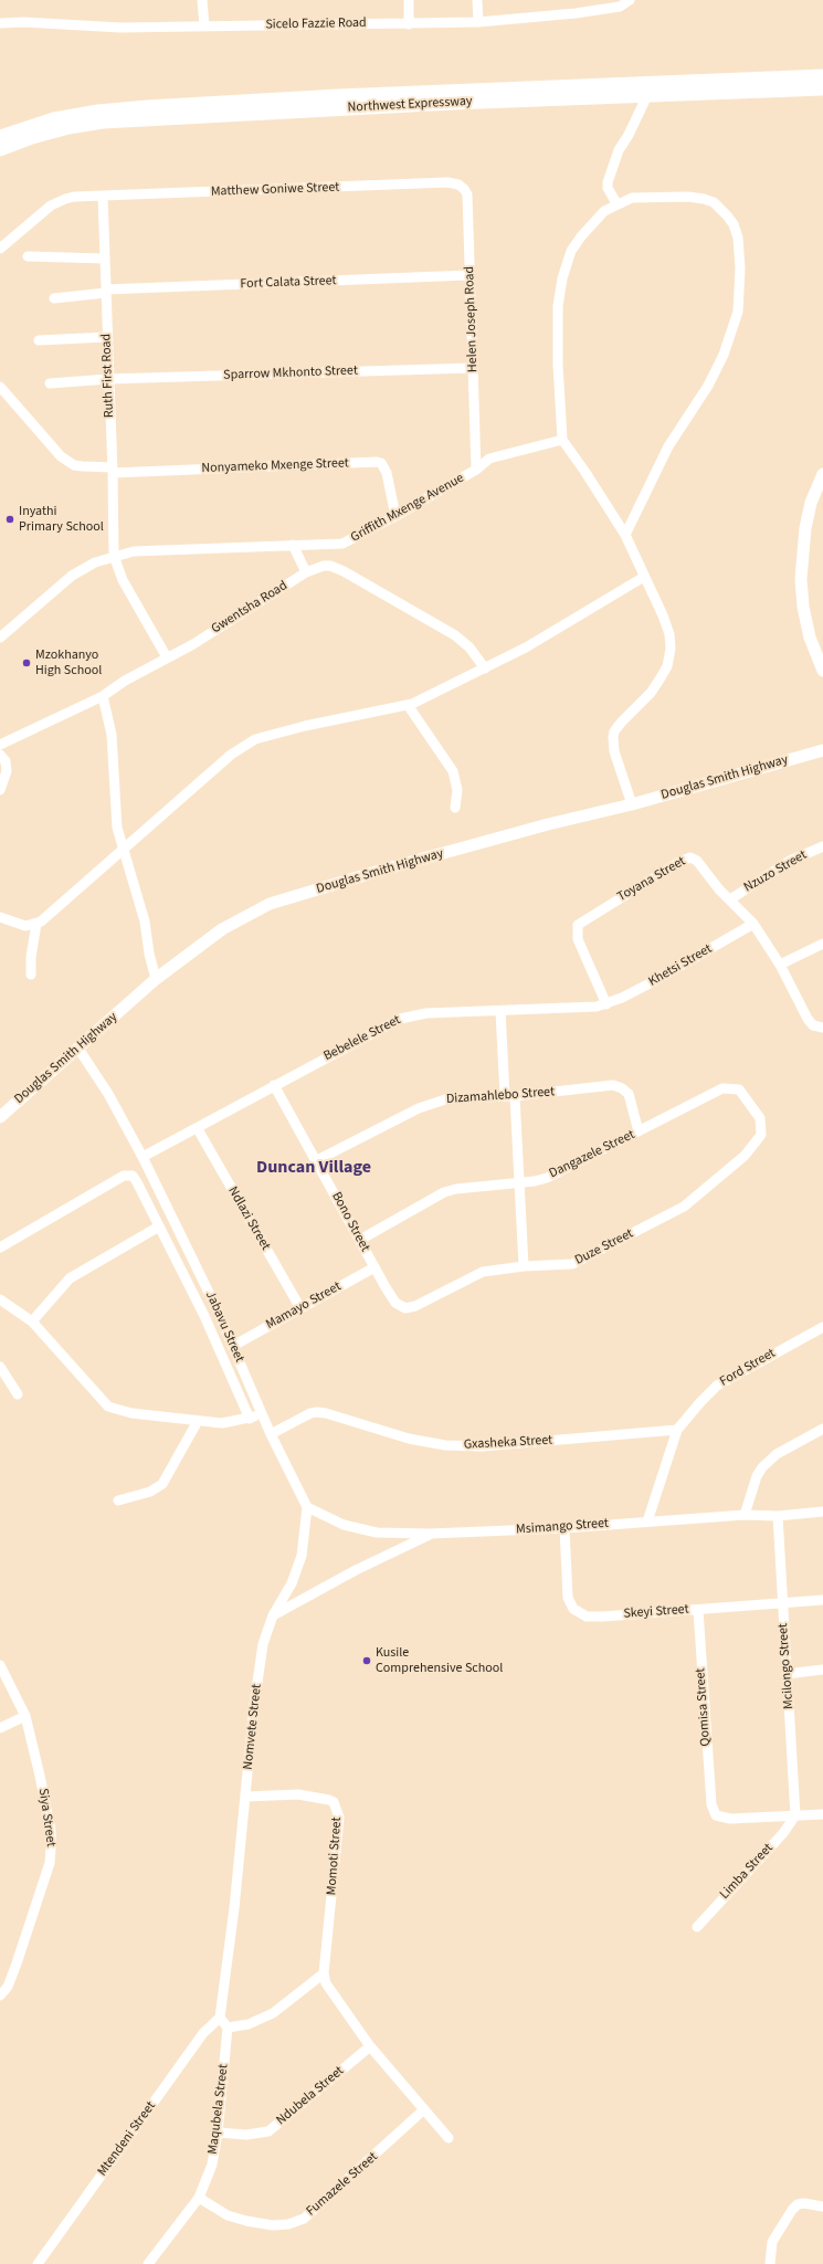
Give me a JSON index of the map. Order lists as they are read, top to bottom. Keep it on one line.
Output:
{"streets":{"main road":["Northwest Expressway"],"street":["Sicelo Fazzie Road","Matthew Goniwe Street","Fort Calata Street","Helen Joseph Road","Sparrow Mkhonto Street","Ruth First Road","Nonyameko Mxenge Street","Griffith Mxenge Avenue","Gwentsha Road","Douglas Smith Highway","Nzuzo Street","Toyana Street","Khetsi Street","Bebelele Street","Dizamahlebo Street","Dangazele Street","Ndlazi Street","Bono Street","Duze Street","Mamayo Street","Jabavu Street","Ford Street","Gxasheka Street","Msimango Street","Skeyi Street","Mcilongo Street","Qomisa Street","Nomvete Street","Siya Street","Momoti Street","Limba Street","Ndubela Street","Maqubela Street","Mtendeni Street","Fumazele Street"]},"crossings":[["Matthew Goniwe Street","Helen Joseph Road"],["Matthew Goniwe Street","Ruth First Road"],["Fort Calata Street","Helen Joseph Road"],["Fort Calata Street","Ruth First Road"],["Helen Joseph Road","Sparrow Mkhonto Street"],["Helen Joseph Road","Griffith Mxenge Avenue"],["Sparrow Mkhonto Street","Ruth First Road"],["Ruth First Road","Nonyameko Mxenge Street"],["Ruth First Road","Griffith Mxenge Avenue"],["Nonyameko Mxenge Street","Griffith Mxenge Avenue"],["Douglas Smith Highway","Jabavu Street"],["Nzuzo Street","Toyana Street"],["Toyana Street","Khetsi Street"],["Toyana Street","Bebelele Street"],["Khetsi Street","Bebelele Street"],["Bebelele Street","Ndlazi Street"],["Bebelele Street","Bono Street"],["Bebelele Street","Jabavu Street"],["Dizamahlebo Street","Dangazele Street"],["Dizamahlebo Street","Bono Street"],["Dangazele Street","Bono Street"],["Dangazele Street","Duze Street"],["Ndlazi Street","Mamayo Street"],["Bono Street","Duze Street"],["Bono Street","Mamayo Street"],["Mamayo Street","Jabavu Street"],["Jabavu Street","Gxasheka Street"],["Jabavu Street","Msimango Street"],["Ford Street","Gxasheka Street"],["Ford Street","Msimango Street"],["Msimango Street","Skeyi Street"],["Msimango Street","Mcilongo Street"],["Skeyi Street","Mcilongo Street"],["Skeyi Street","Qomisa Street"],["Mcilongo Street","Qomisa Street"],["Mcilongo Street","Limba Street"],["Qomisa Street","Limba Street"],["Nomvete Street","Momoti Street"],["Nomvete Street","Mtendeni Street"],["Momoti Street","Ndubela Street"],["Momoti Street","Fumazele Street"],["Ndubela Street","Maqubela Street"],["Maqubela Street","Fumazele Street"]],"districts":["Duncan Village"],"places":["Inyathi Primary School","Mzokhanyo High School","Kusile Comprehensive School"]}
